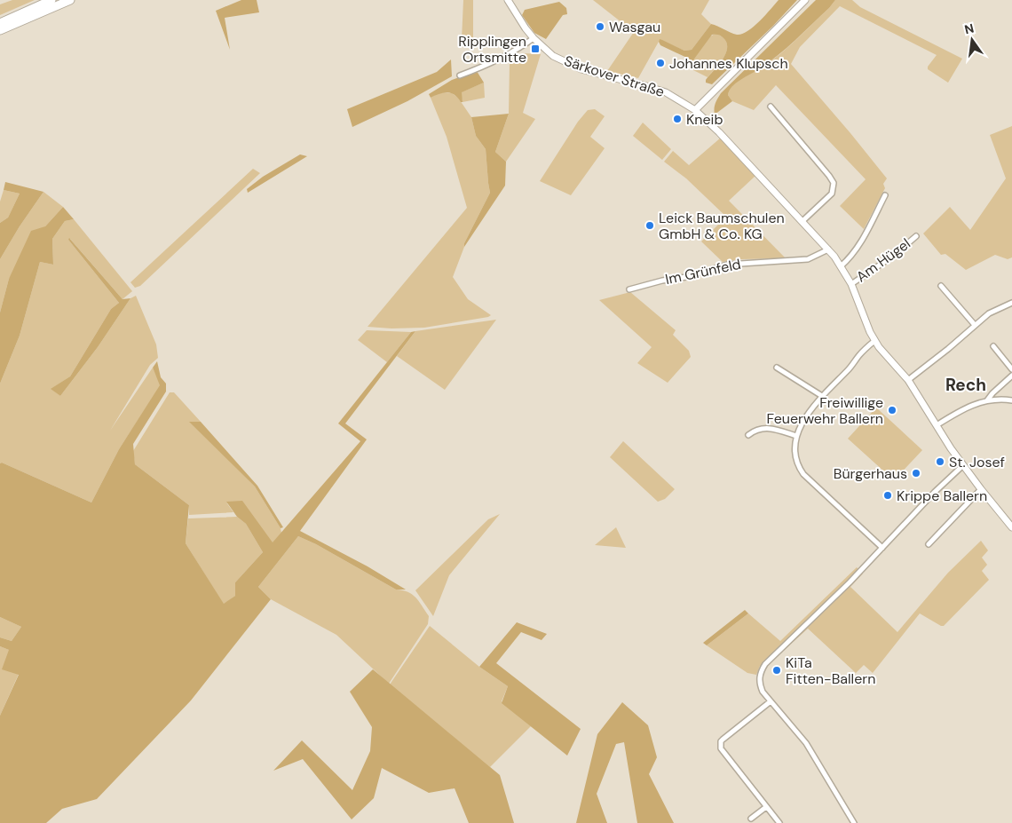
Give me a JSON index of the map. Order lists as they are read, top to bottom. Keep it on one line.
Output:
{"streets":{"main road":["Särkover Straße"],"street":["Am Hügel","Im Grünfeld"]},"crossings":[["Särkover Straße","Am Hügel"],["Särkover Straße","Im Grünfeld"]],"districts":["Rech"],"places":{"other":["Wasgau","Johannes Klupsch","Kneib","Leick Baumschulen GmbH & Co. KG","Freiwillige Feuerwehr Ballern","St. Josef","Bürgerhaus","Krippe Ballern","KiTa Fitten-Ballern"],"transit":["Ripplingen Ortsmitte"]},"north":"top"}
